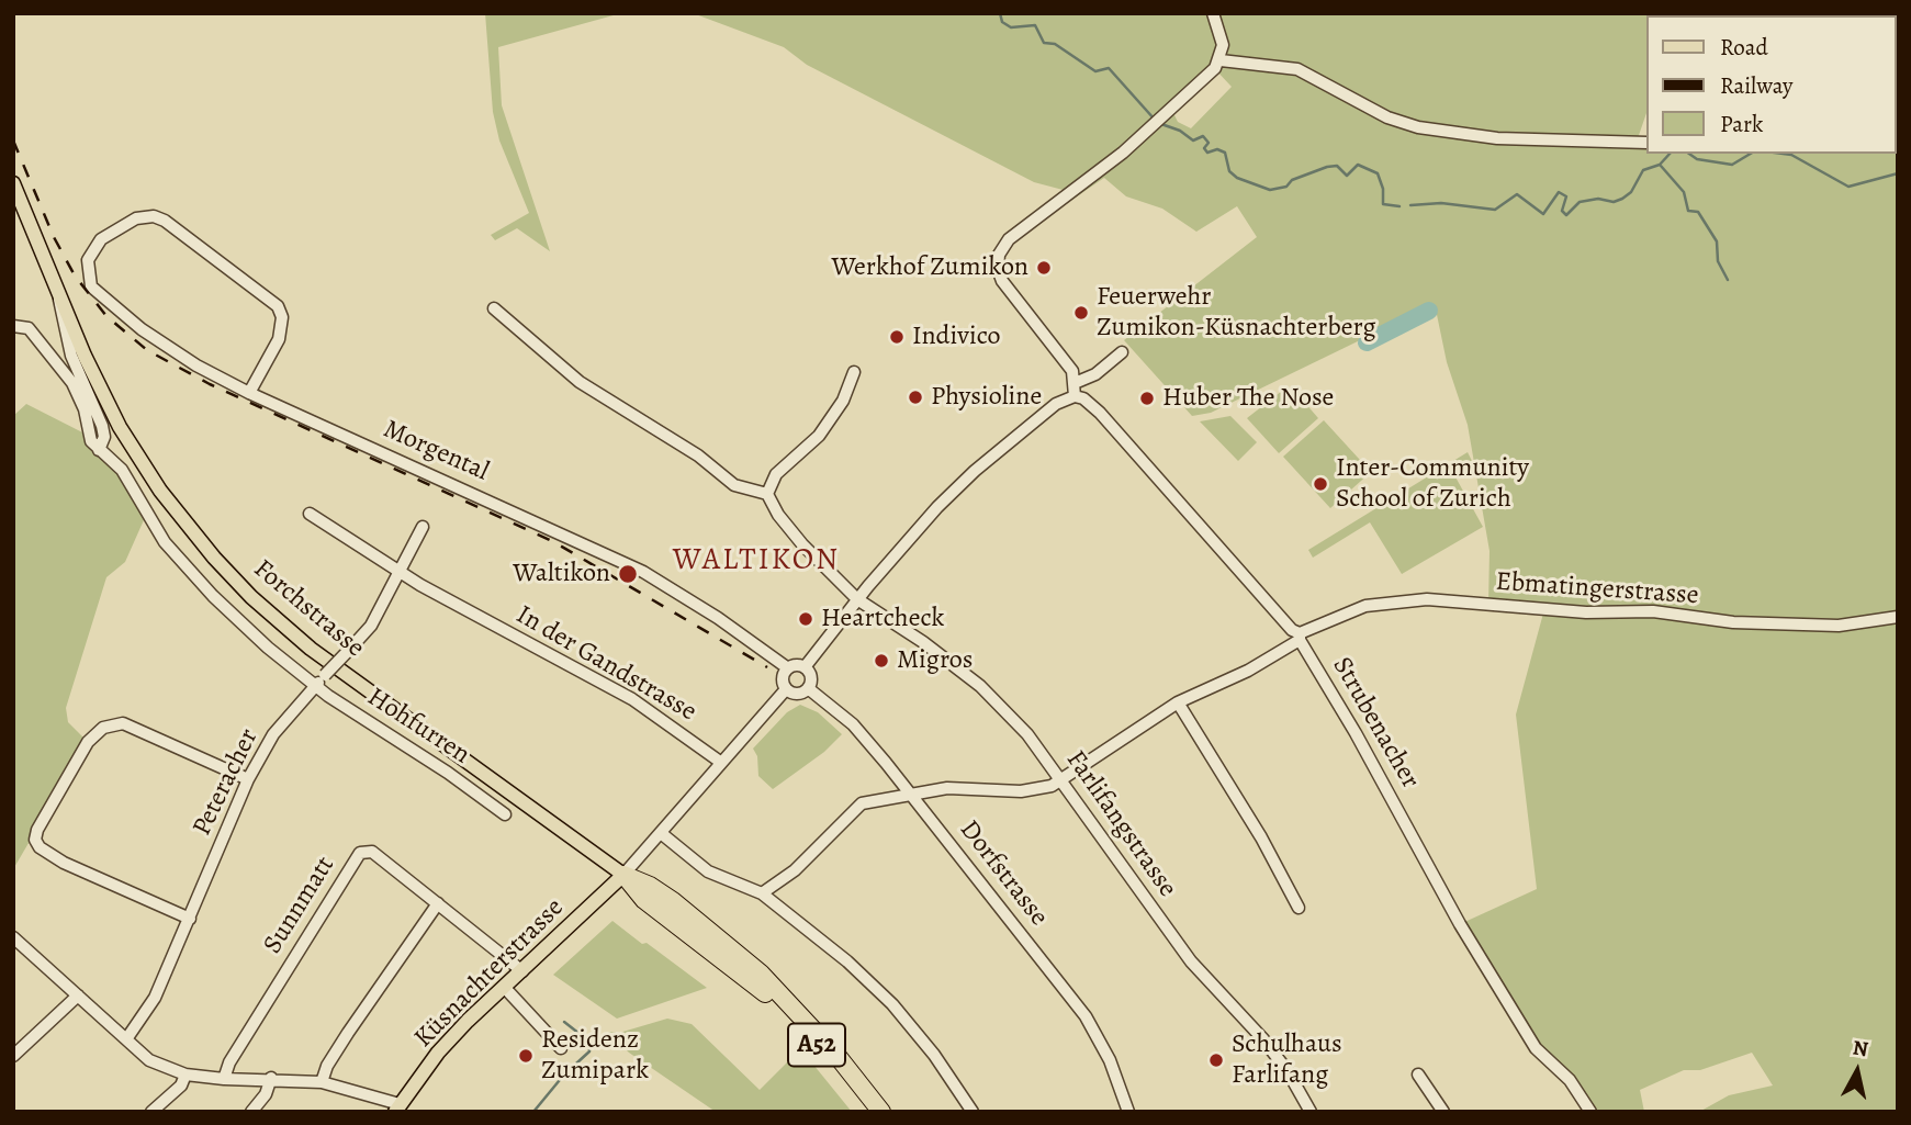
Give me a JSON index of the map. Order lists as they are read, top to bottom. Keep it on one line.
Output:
{"streets":{"highway":["Forchstrasse","A52"],"main road":["Küsnachterstrasse"],"street":["Morgental","Ebmatingerstrasse","In der Gandstrasse","Strubenacher","Hohfurren","Peteracher","Farlifangstrasse","Dorfstrasse","Sunnmatt"]},"crossings":[["Morgental","Dorfstrasse"],["Ebmatingerstrasse","Strubenacher"],["Ebmatingerstrasse","Farlifangstrasse"],["Ebmatingerstrasse","Dorfstrasse"],["Forchstrasse","Hohfurren"],["Forchstrasse","Küsnachterstrasse"],["In der Gandstrasse","Peteracher"],["Hohfurren","Peteracher"],["Sunnmatt","Küsnachterstrasse"]],"districts":["WALTIKON"],"places":["Werkhof Zumikon","Feuerwehr Zumikon-Küsnachterberg","Indivico","Physioline","Huber The Nose","Inter-Community School of Zurich","Waltikon","Heartcheck","Migros","Residenz Zumipark","Schulhaus Farlifang"],"legend":["Road","Railway","Park"],"north":"top"}
